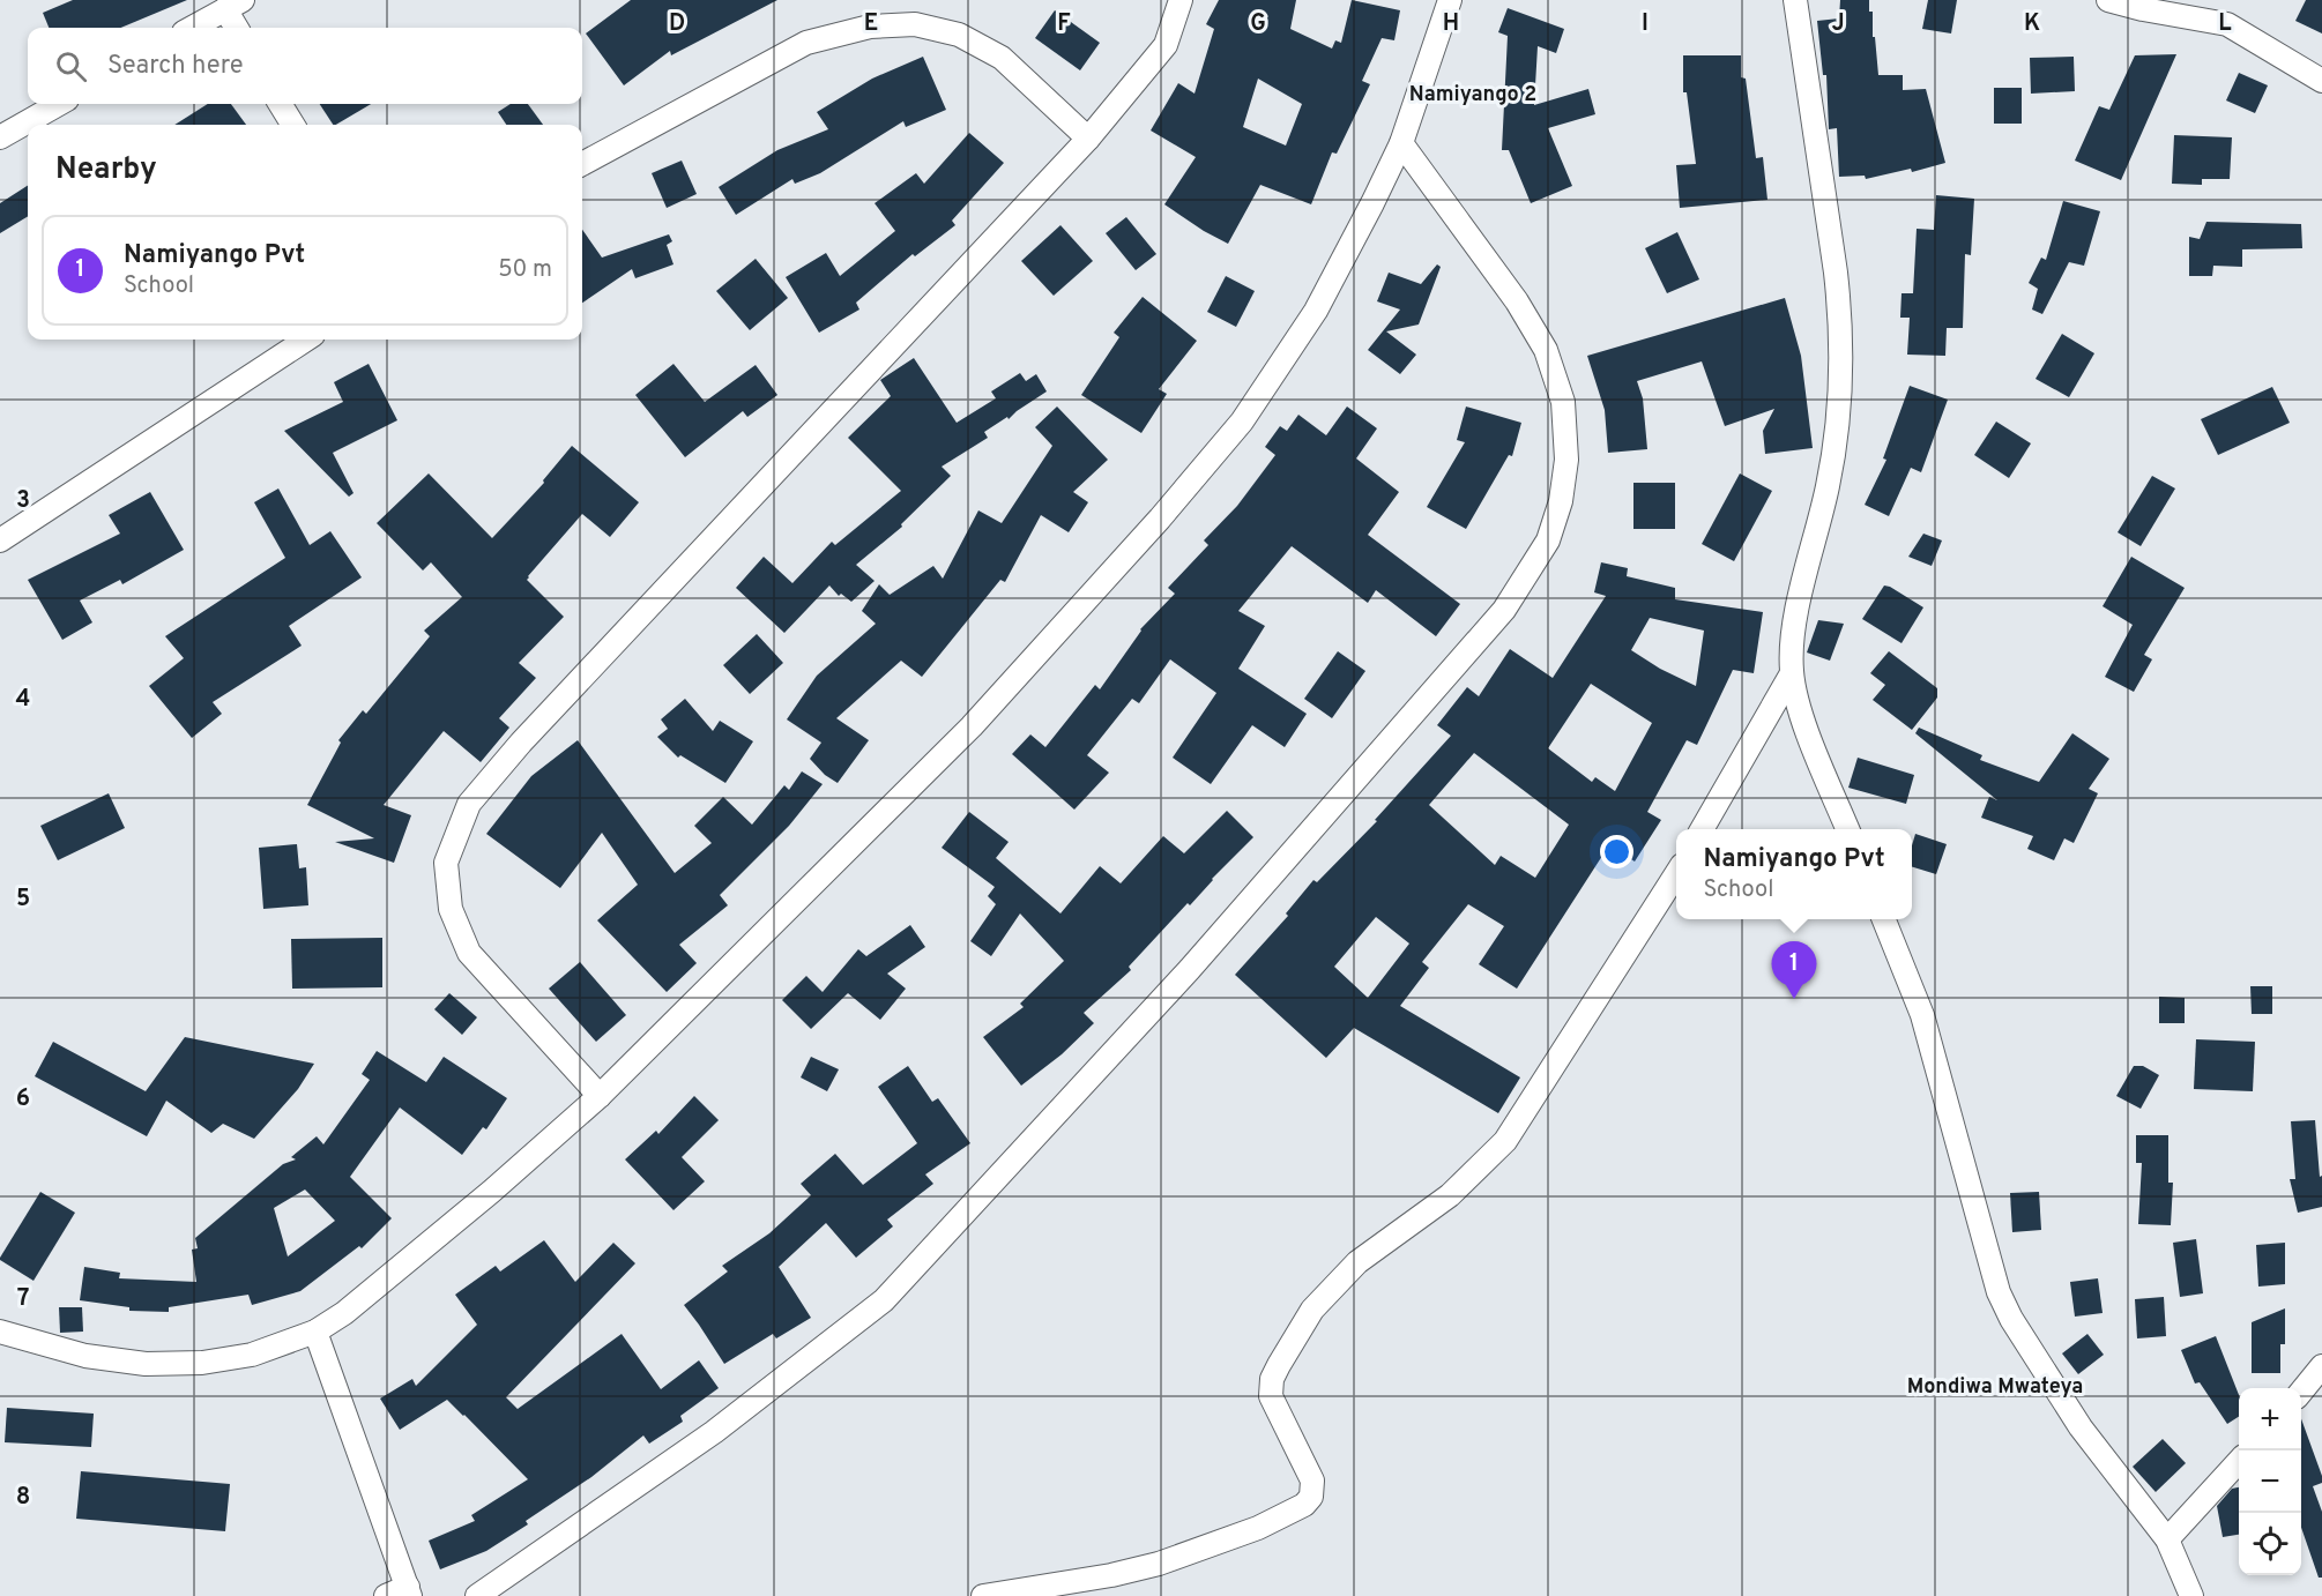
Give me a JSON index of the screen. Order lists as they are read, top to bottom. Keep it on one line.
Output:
{"districts":["Namiyango 2","Mondiwa Mwateya"],"page":{"search":"Search here","heading":"Nearby","list":[{"mark":"1","name":"Namiyango Pvt","note":"School","value":"50 m"}],"popup":["Namiyango Pvt","School"],"pins":"1","map_buttons":["+","−"]},"grid":{"columns":["D","E","F","G","H","I","J","K","L"],"rows":["3","4","5","6","7","8"]}}
